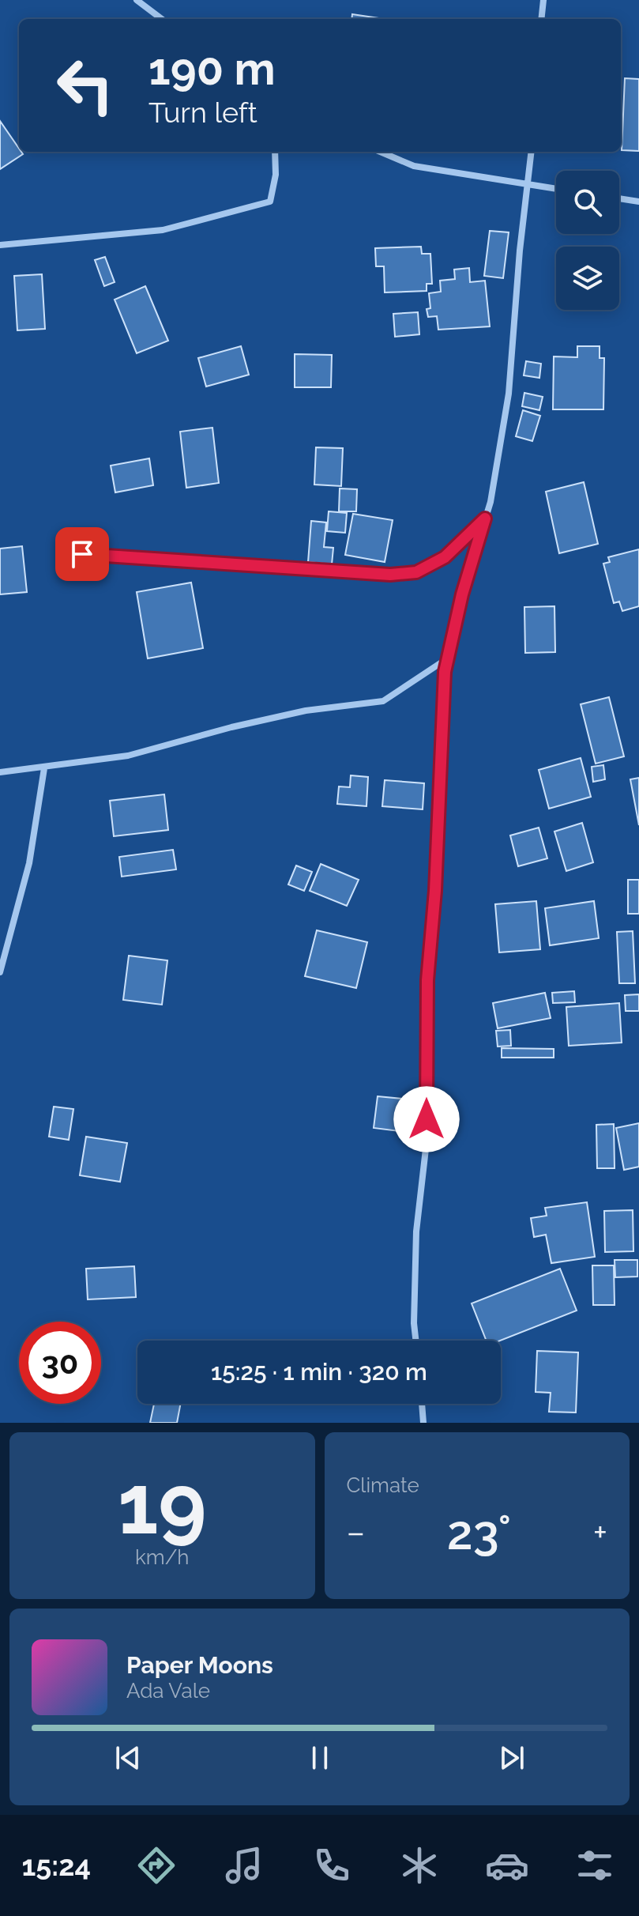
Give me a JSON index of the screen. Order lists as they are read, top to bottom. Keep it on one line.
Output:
{"page":{"turn":["190 m","Turn left"],"limit":"30","trip":"15:25 · 1 min · 320 m","tile":[["19","km/h"],"Climate"],"heat":["−","23°","+"],"song":["Paper Moons","Ada Vale"],"tabs":"15:24"}}
